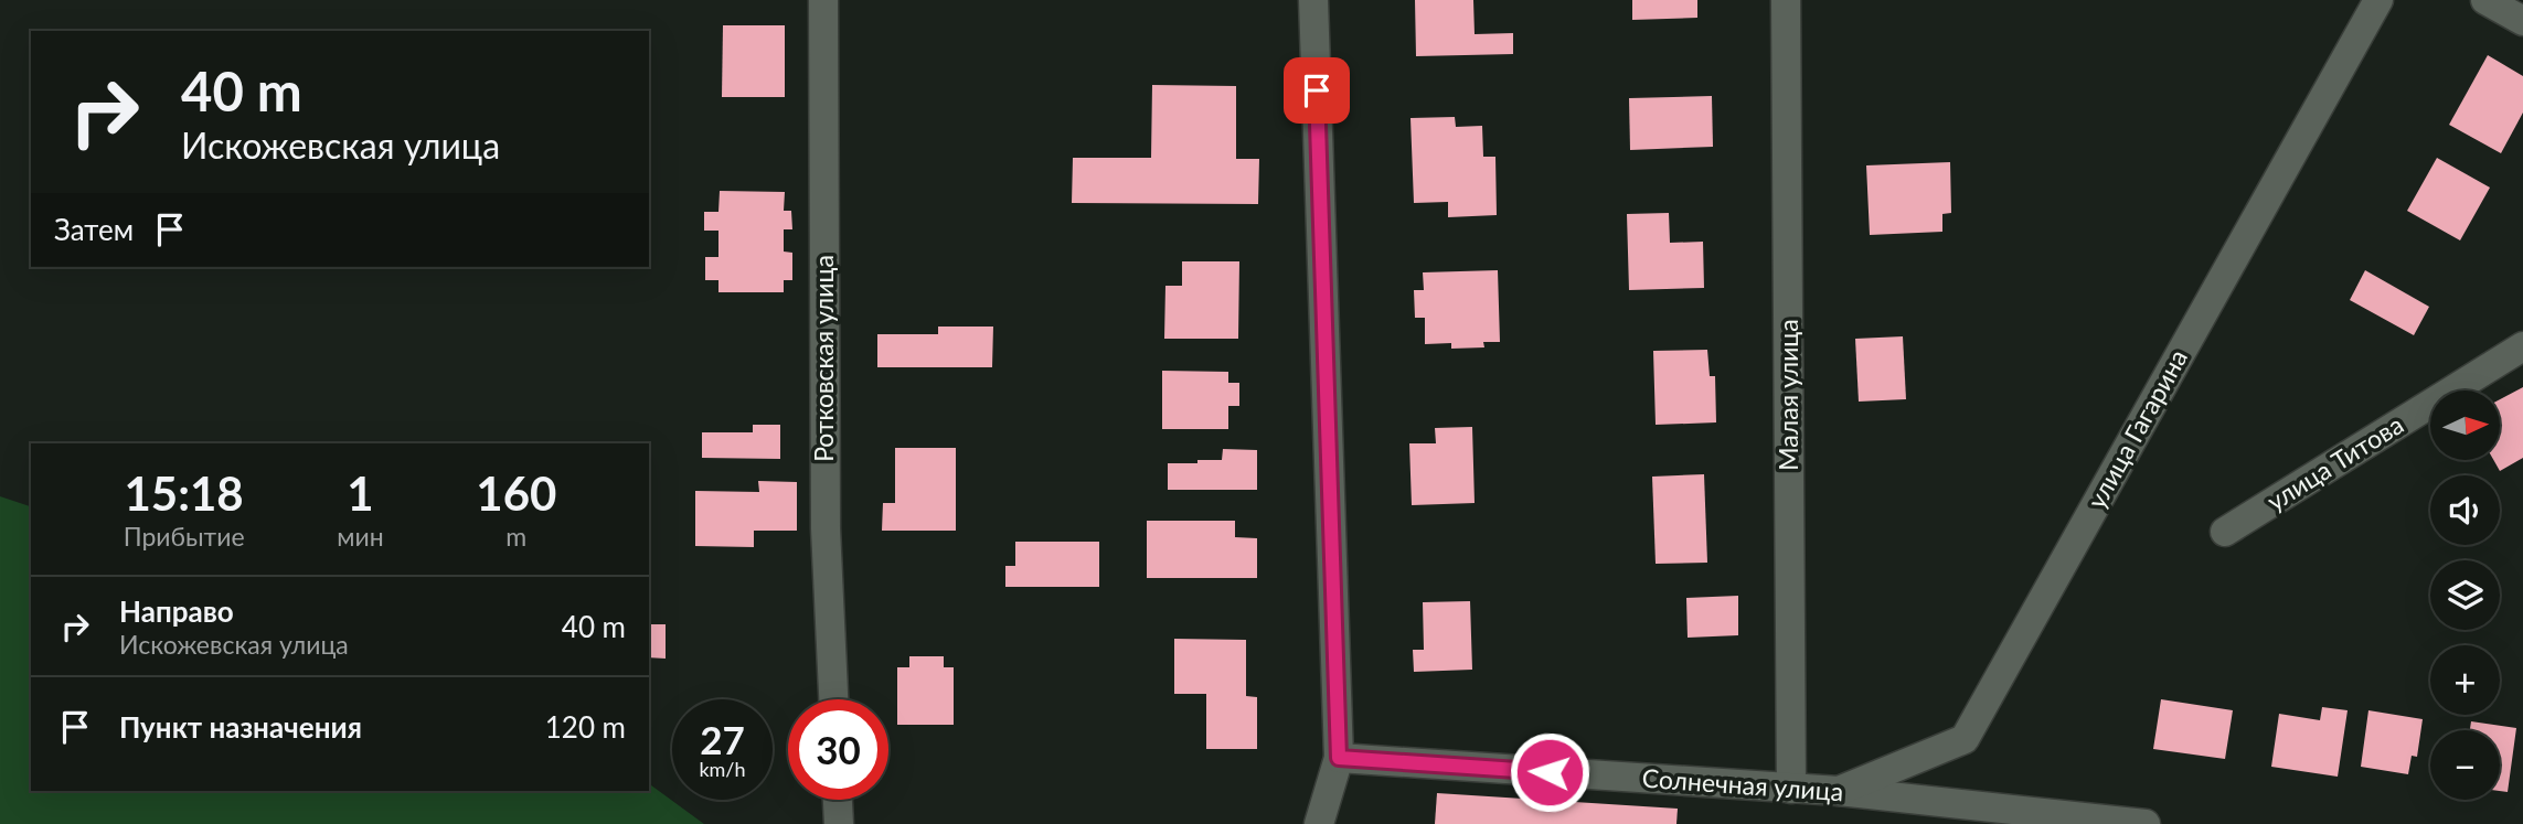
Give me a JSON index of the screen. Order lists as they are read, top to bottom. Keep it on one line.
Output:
{"streets":{"street":["Ротковская улица","Малая улица","улица Гагарина","улица Титова","Солнечная улица"]},"crossings":[["Малая улица","Солнечная улица"],["улица Гагарина","Солнечная улица"]],"north":"right","page":{"turn":["40 m","Искожевская улица"],"then":"Затем","map_buttons":["+","−"],"eta":["15:18","Прибытие","1","мин","160","m"],"list":[{"name":"Направо","note":"Искожевская улица","value":"40 m"},{"name":"Пункт назначения","value":"120 m"}],"speed":"27 km/h","limit":"30"}}
